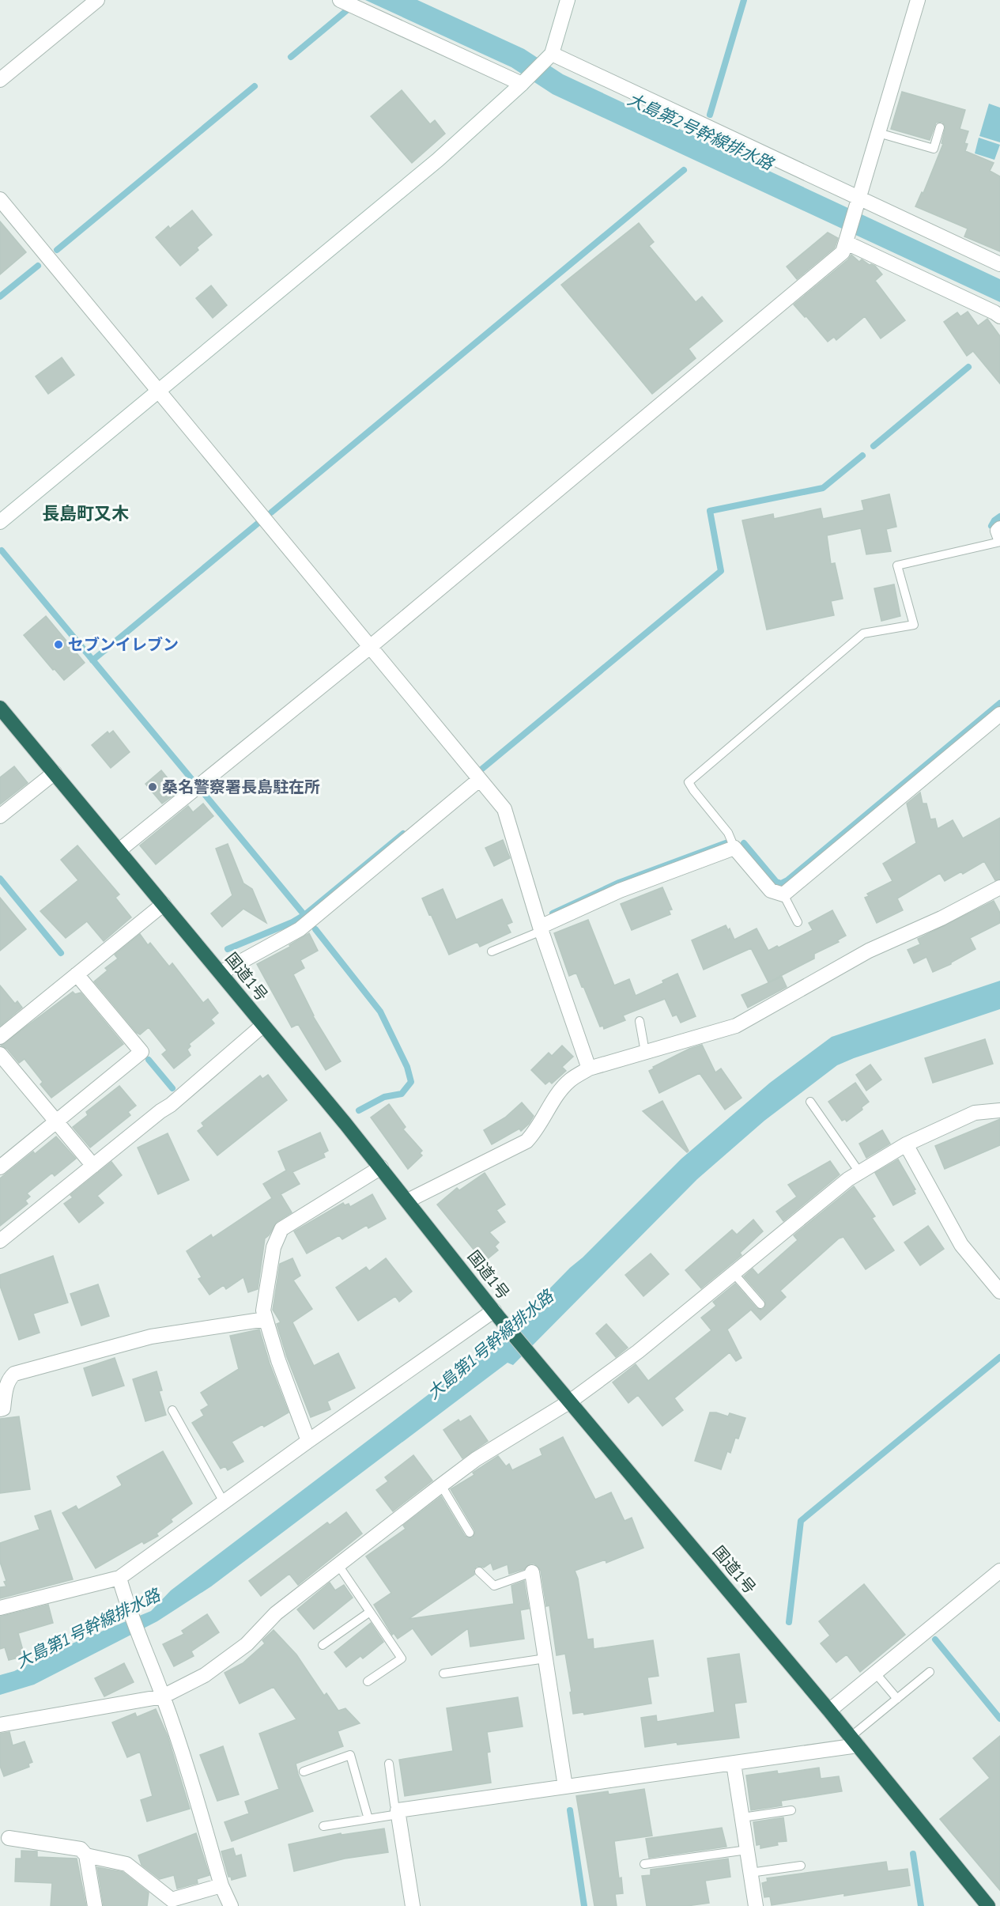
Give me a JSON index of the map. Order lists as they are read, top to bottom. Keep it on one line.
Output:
{"streets":{"highway":["国道1号"]},"districts":["長島町又木"],"water":["大島第2号幹線排水路","大島第1号幹線排水路"],"places":["セブンイレブン","桑名警察署長島駐在所"]}
